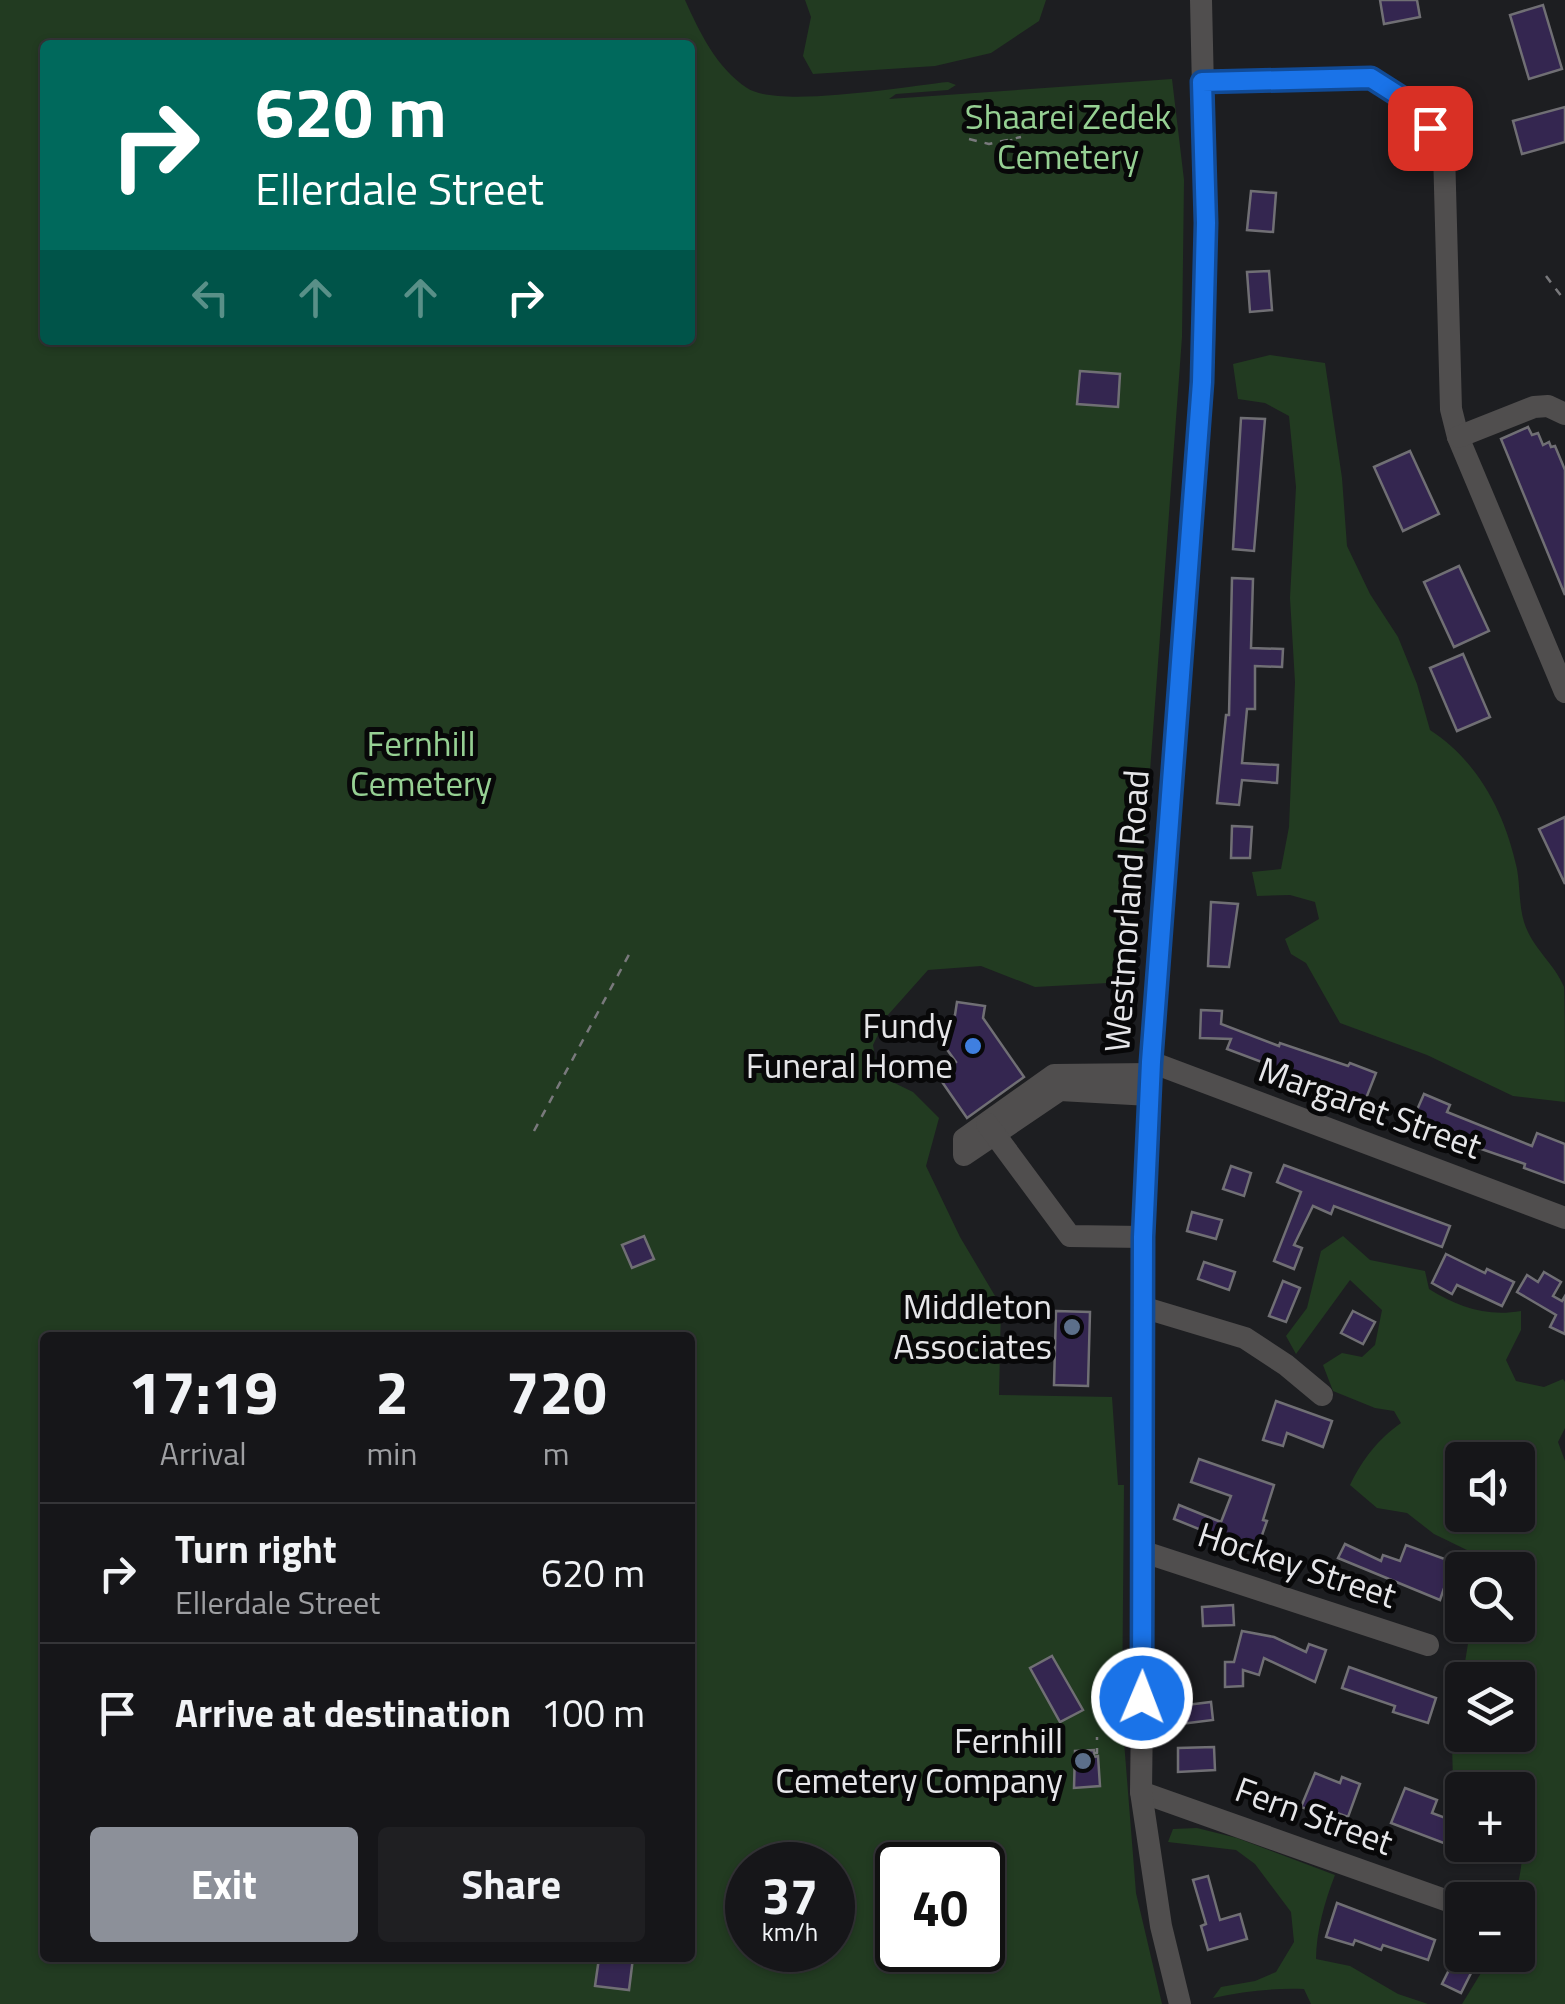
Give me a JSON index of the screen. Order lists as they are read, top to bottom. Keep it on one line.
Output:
{"streets":{"street":["Westmorland Road","Margaret Street","Hockey Street","Fern Street"]},"crossings":[["Westmorland Road","Margaret Street"],["Westmorland Road","Hockey Street"],["Westmorland Road","Fern Street"]],"parks":["Shaarei Zedek Cemetery","Fernhill Cemetery"],"places":["Fundy Funeral Home","Middleton Associates","Fernhill Cemetery Company"],"page":{"turn":["620 m","Ellerdale Street"],"eta":["17:19","Arrival","2","min","720","m"],"map_buttons":["+","−"],"list":[{"name":"Turn right","note":"Ellerdale Street","value":"620 m"},{"name":"Arrive at destination","value":"100 m"}],"buttons":["Exit","Share"],"speed":"37 km/h","limit":"40"}}
